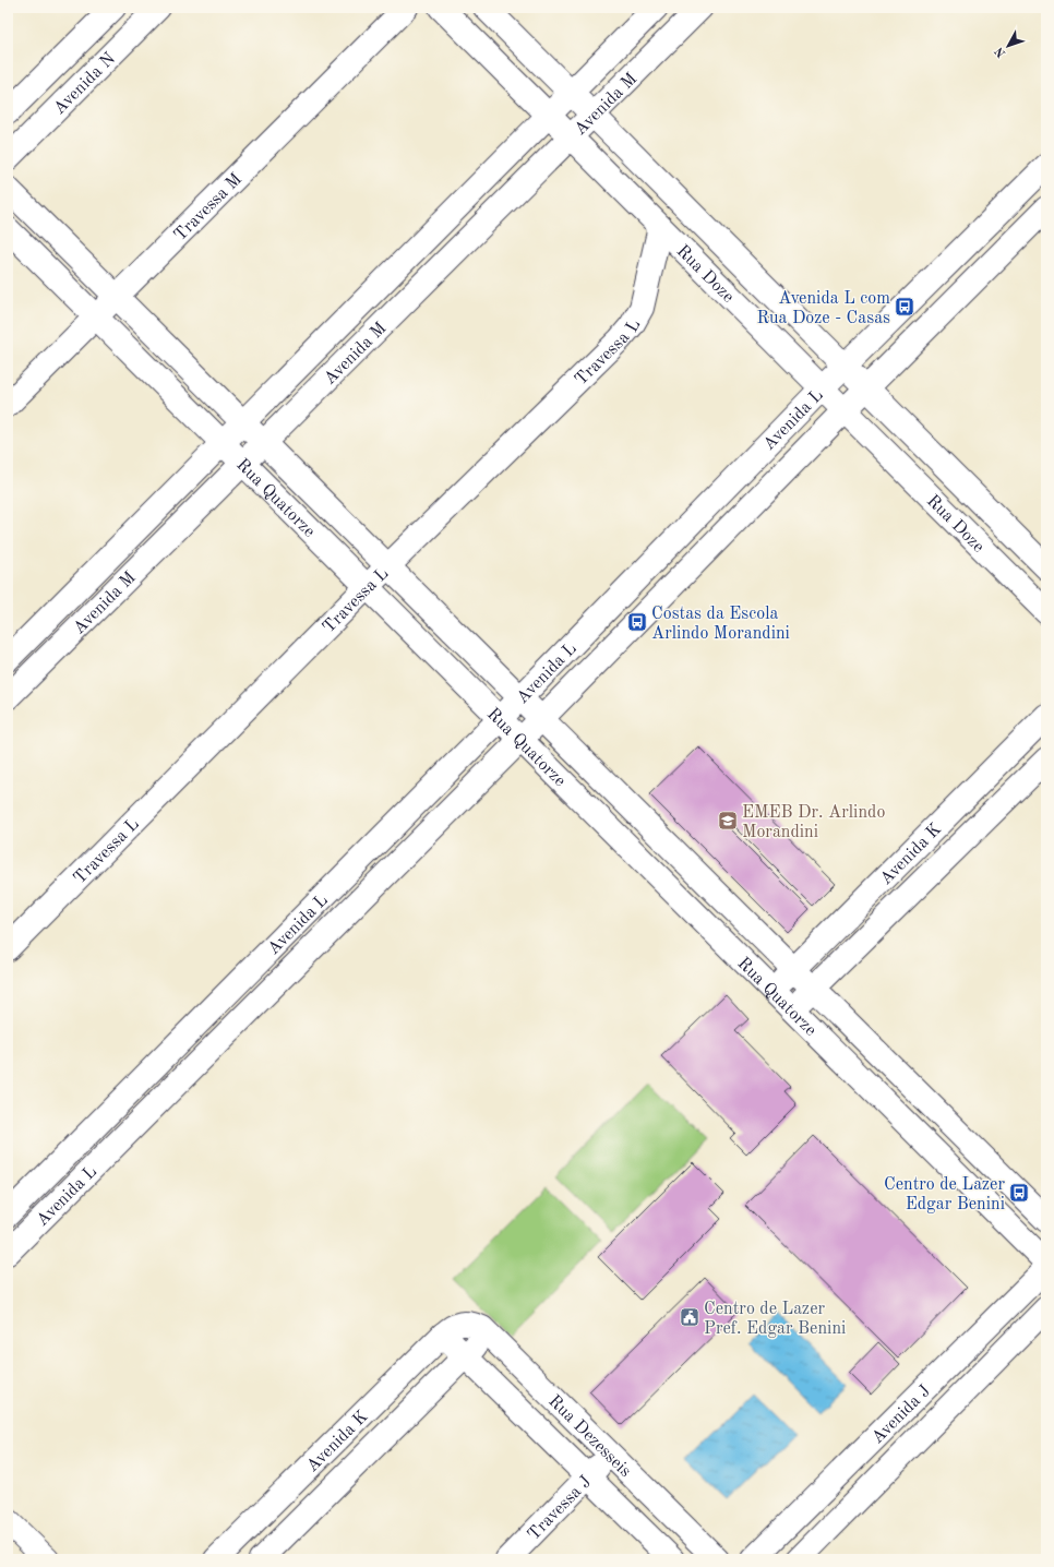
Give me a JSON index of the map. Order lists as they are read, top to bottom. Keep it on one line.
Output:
{"streets":{"street":["Avenida N","Avenida M","Travessa M","Rua Doze","Travessa L","Avenida L","Rua Quatorze","Avenida K","Avenida J","Rua Dezesseis","Travessa J"]},"crossings":[["Avenida M","Rua Doze"],["Avenida M","Rua Quatorze"],["Travessa M","Rua Quatorze"],["Rua Doze","Travessa L"],["Rua Doze","Avenida L"],["Travessa L","Rua Quatorze"],["Avenida L","Rua Quatorze"],["Rua Quatorze","Avenida K"],["Avenida K","Rua Dezesseis"],["Rua Dezesseis","Travessa J"]],"places":{"bus stop":["Avenida L com Rua Doze - Casas","Costas da Escola Arlindo Morandini","Centro de Lazer Edgar Benini"],"school or university":["EMEB Dr. Arlindo Morandini"],"public building":["Centro de Lazer Pref. Edgar Benini"]},"north":"bottom left"}
